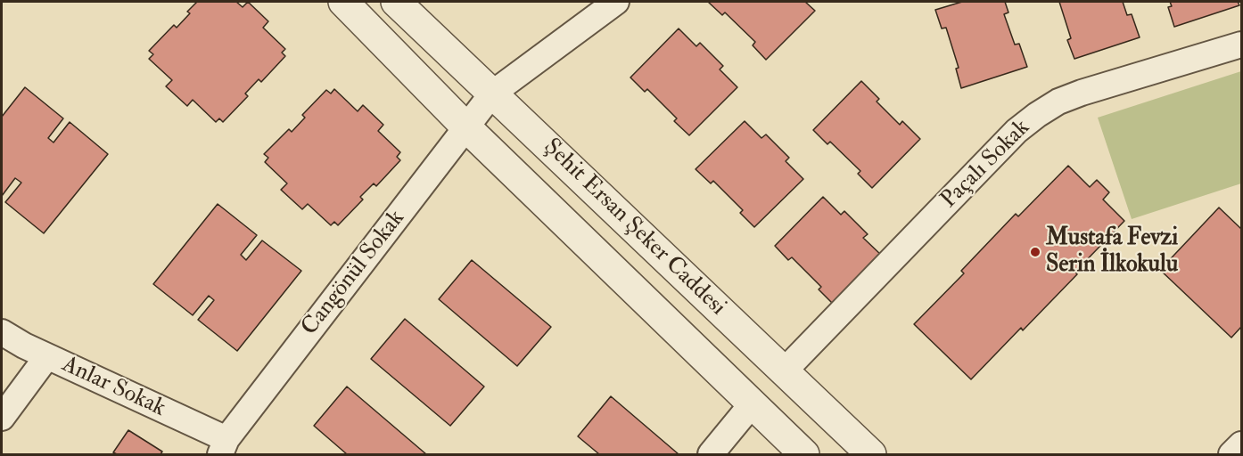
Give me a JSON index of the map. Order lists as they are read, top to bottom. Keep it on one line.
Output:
{"streets":{"street":["Paçalı Sokak","Şehit Ersan Şeker Caddesi","Cangönül Sokak","Anlar Sokak"]},"crossings":[["Paçalı Sokak","Şehit Ersan Şeker Caddesi"],["Şehit Ersan Şeker Caddesi","Cangönül Sokak"],["Cangönül Sokak","Anlar Sokak"]],"places":["Mustafa Fevzi Serin İlkokulu"]}
